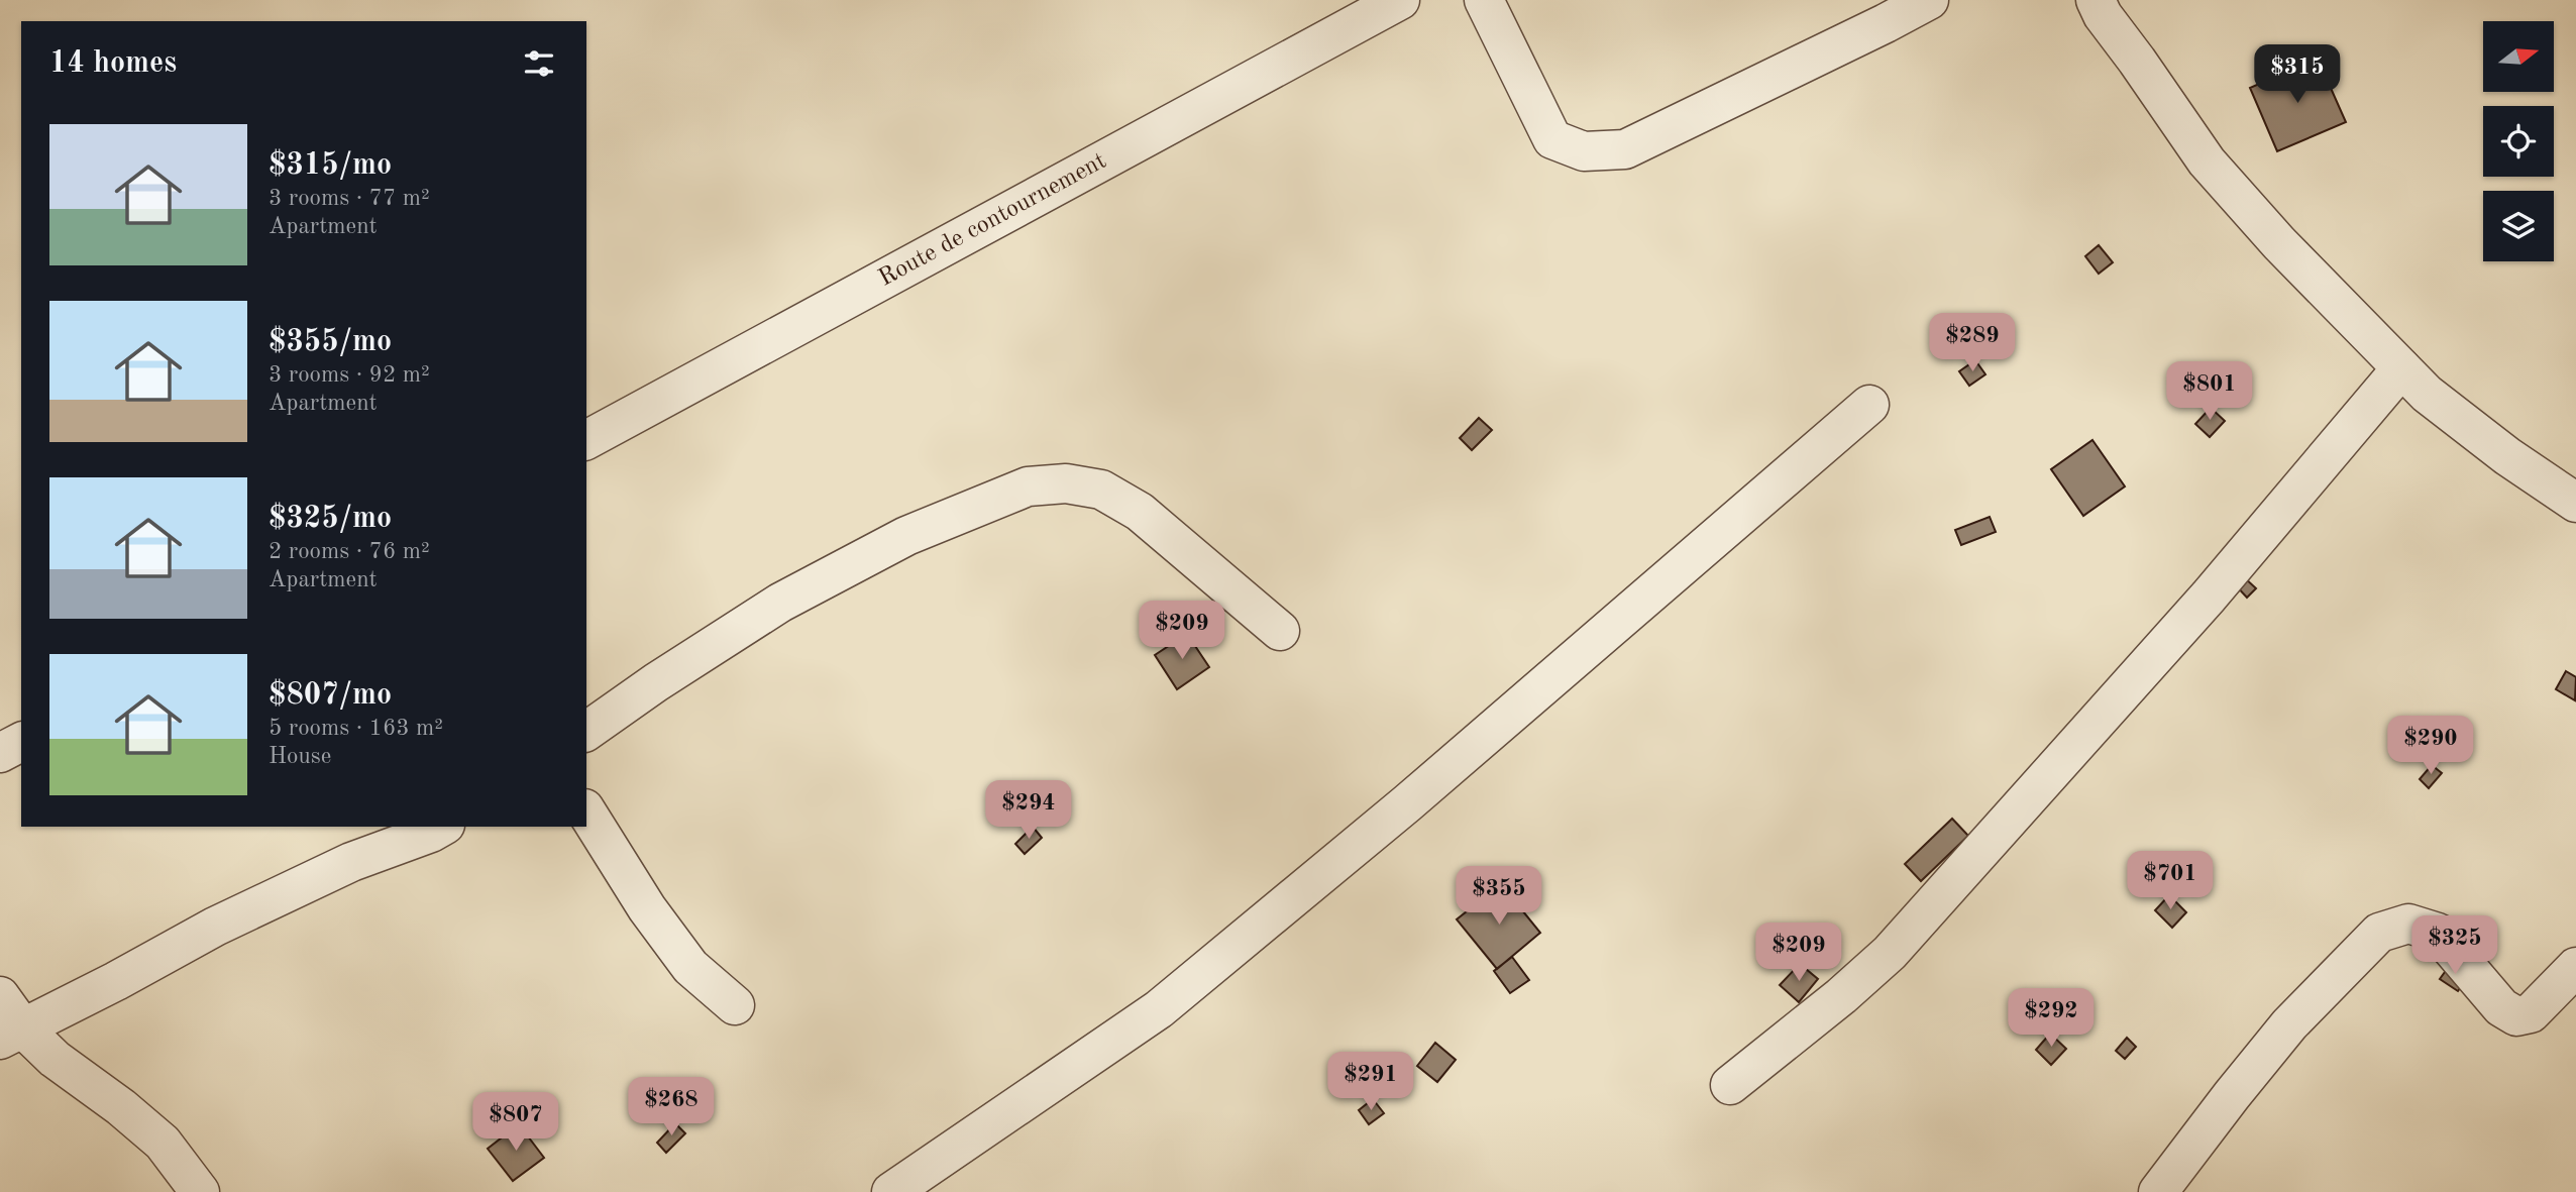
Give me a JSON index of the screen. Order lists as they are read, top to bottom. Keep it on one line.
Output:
{"streets":{"street":["Route de contournement"]},"north":"right","page":{"heading":"14 homes","price":["$315","$289","$801","$209","$290","$294","$701","$355","$325","$209","$292","$291","$268","$807"],"list":[{"name":"$315/mo","note":"3 rooms · 77 m² · Apartment"},{"name":"$355/mo","note":"3 rooms · 92 m² · Apartment"},{"name":"$325/mo","note":"2 rooms · 76 m² · Apartment"},{"name":"$807/mo","note":"5 rooms · 163 m² · House"}]}}
